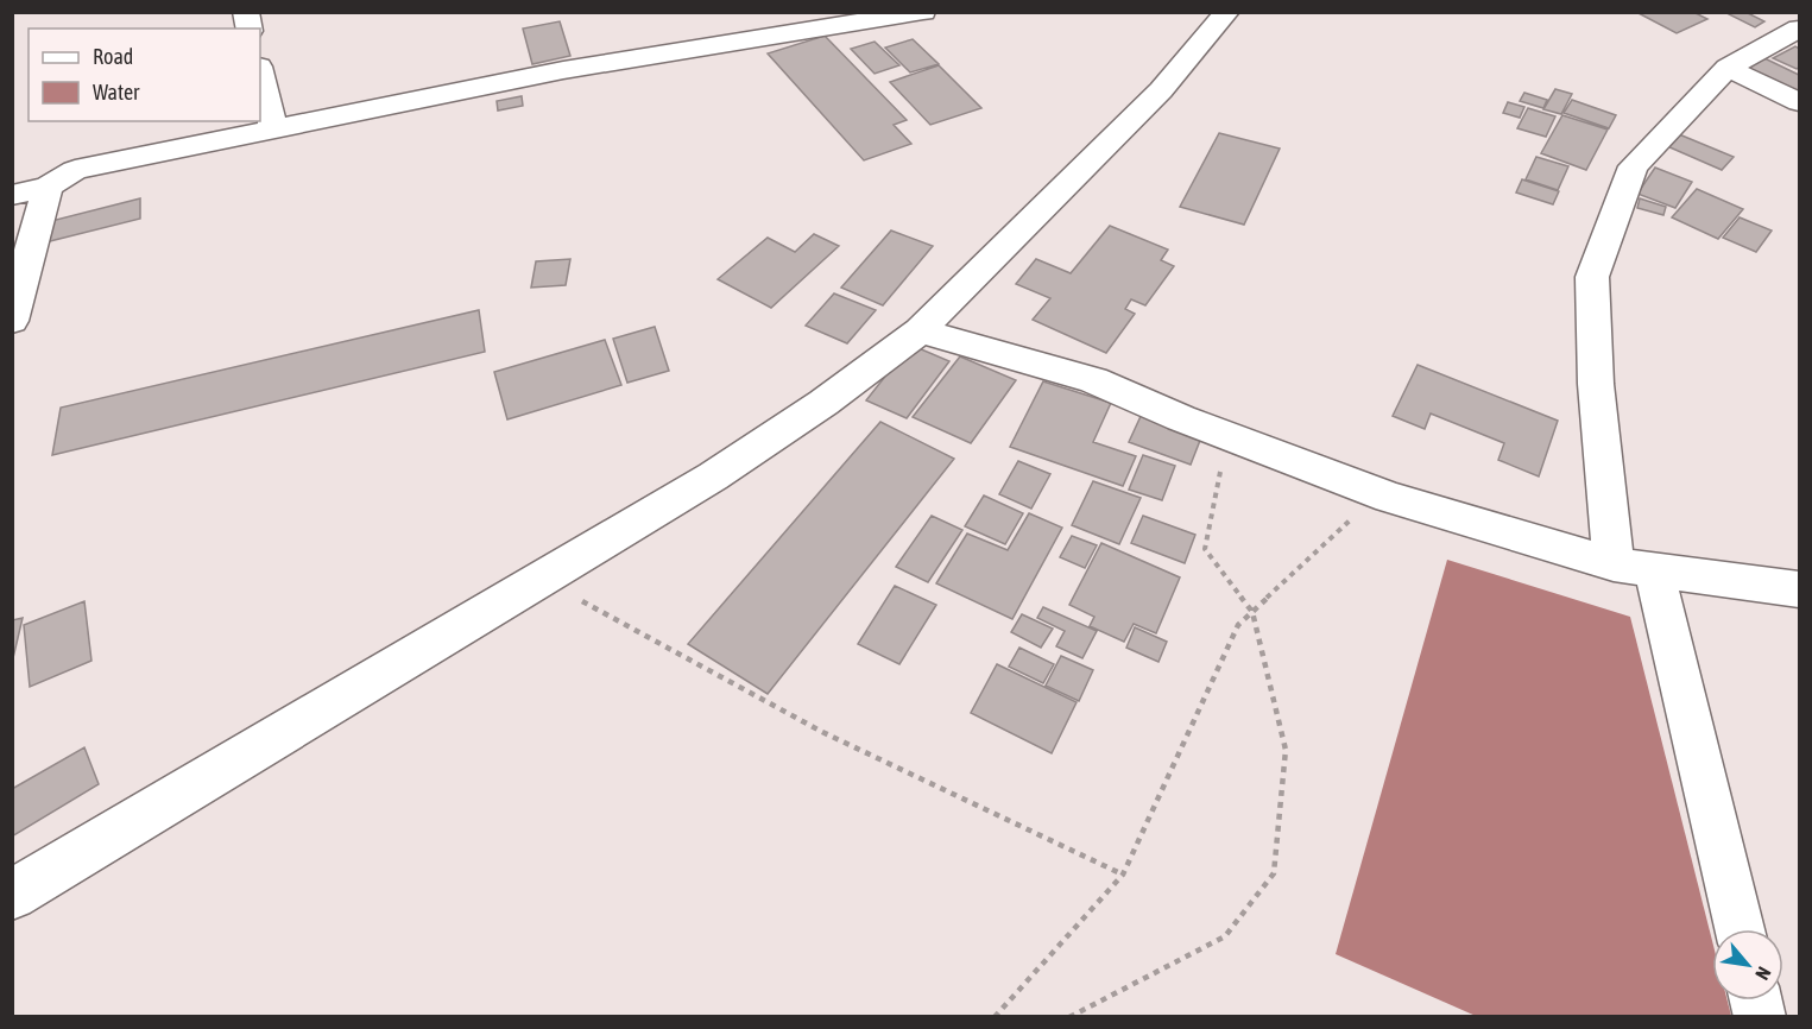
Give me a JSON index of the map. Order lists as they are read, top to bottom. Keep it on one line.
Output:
{"legend":["Road","Water"],"north":"bottom right"}
